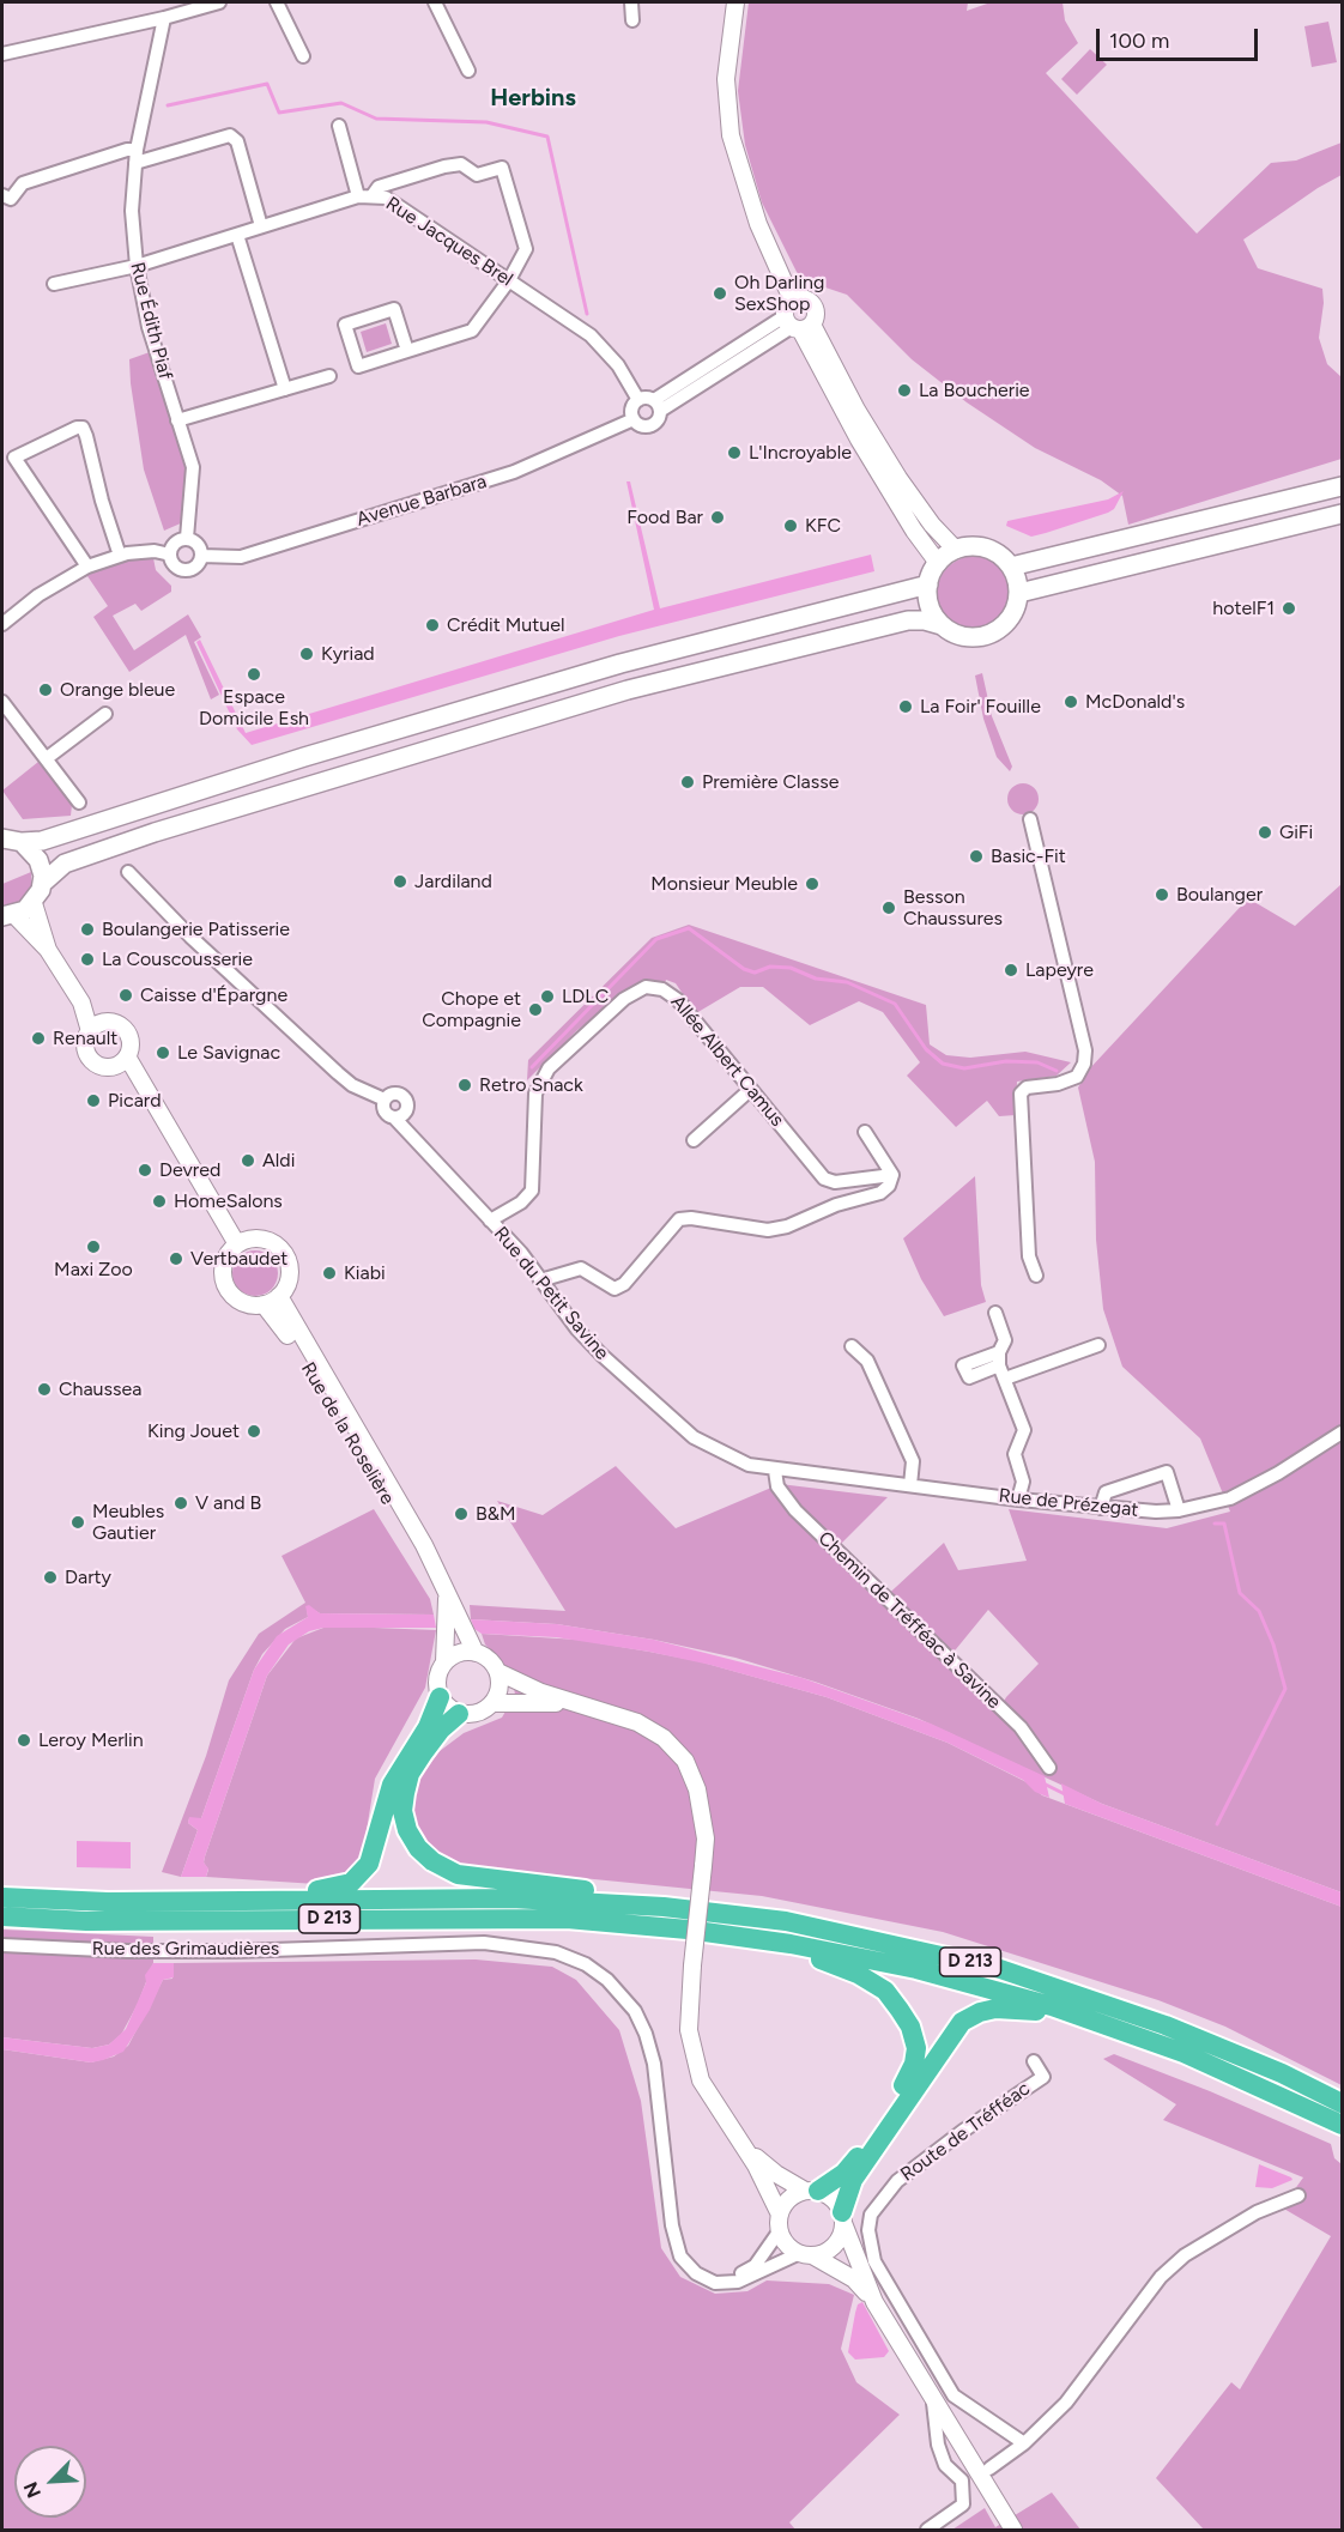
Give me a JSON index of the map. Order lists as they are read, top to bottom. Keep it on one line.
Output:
{"streets":{"highway":["D 213"],"street":["Rue Jacques Brel","Rue Édith Piaf","Avenue Barbara","Allée Albert Camus","Rue du Petit Savine","Rue de la Roselière","Rue de Prézegat","Chemin de Tréfféac à Savine","Rue des Grimaudières","Route de Tréfféac"]},"crossings":[["Rue Jacques Brel","Rue Édith Piaf"],["Rue Jacques Brel","Avenue Barbara"],["Rue Édith Piaf","Avenue Barbara"],["Allée Albert Camus","Rue du Petit Savine"],["Rue du Petit Savine","Rue de Prézegat"],["Rue du Petit Savine","Chemin de Tréfféac à Savine"],["Rue de Prézegat","Chemin de Tréfféac à Savine"]],"districts":["Herbins"],"places":["Oh Darling SexShop","La Boucherie","L'Incroyable","Food Bar","KFC","hotelF1","Crédit Mutuel","Kyriad","Espace Domicile Esh","Orange bleue","McDonald's","La Foir' Fouille","Première Classe","GiFi","Basic-Fit","Jardiland","Monsieur Meuble","Boulanger","Besson Chaussures","Boulangerie Patisserie","La Couscousserie","Lapeyre","Caisse d'Épargne","LDLC","Chope et Compagnie","Renault","Le Savignac","Retro Snack","Picard","Aldi","Devred","HomeSalons","Maxi Zoo","Vertbaudet","Kiabi","Chaussea","King Jouet","V and B","B&M","Meubles Gautier","Darty","Leroy Merlin"],"scale_bar":"100 m","north":"bottom left"}
